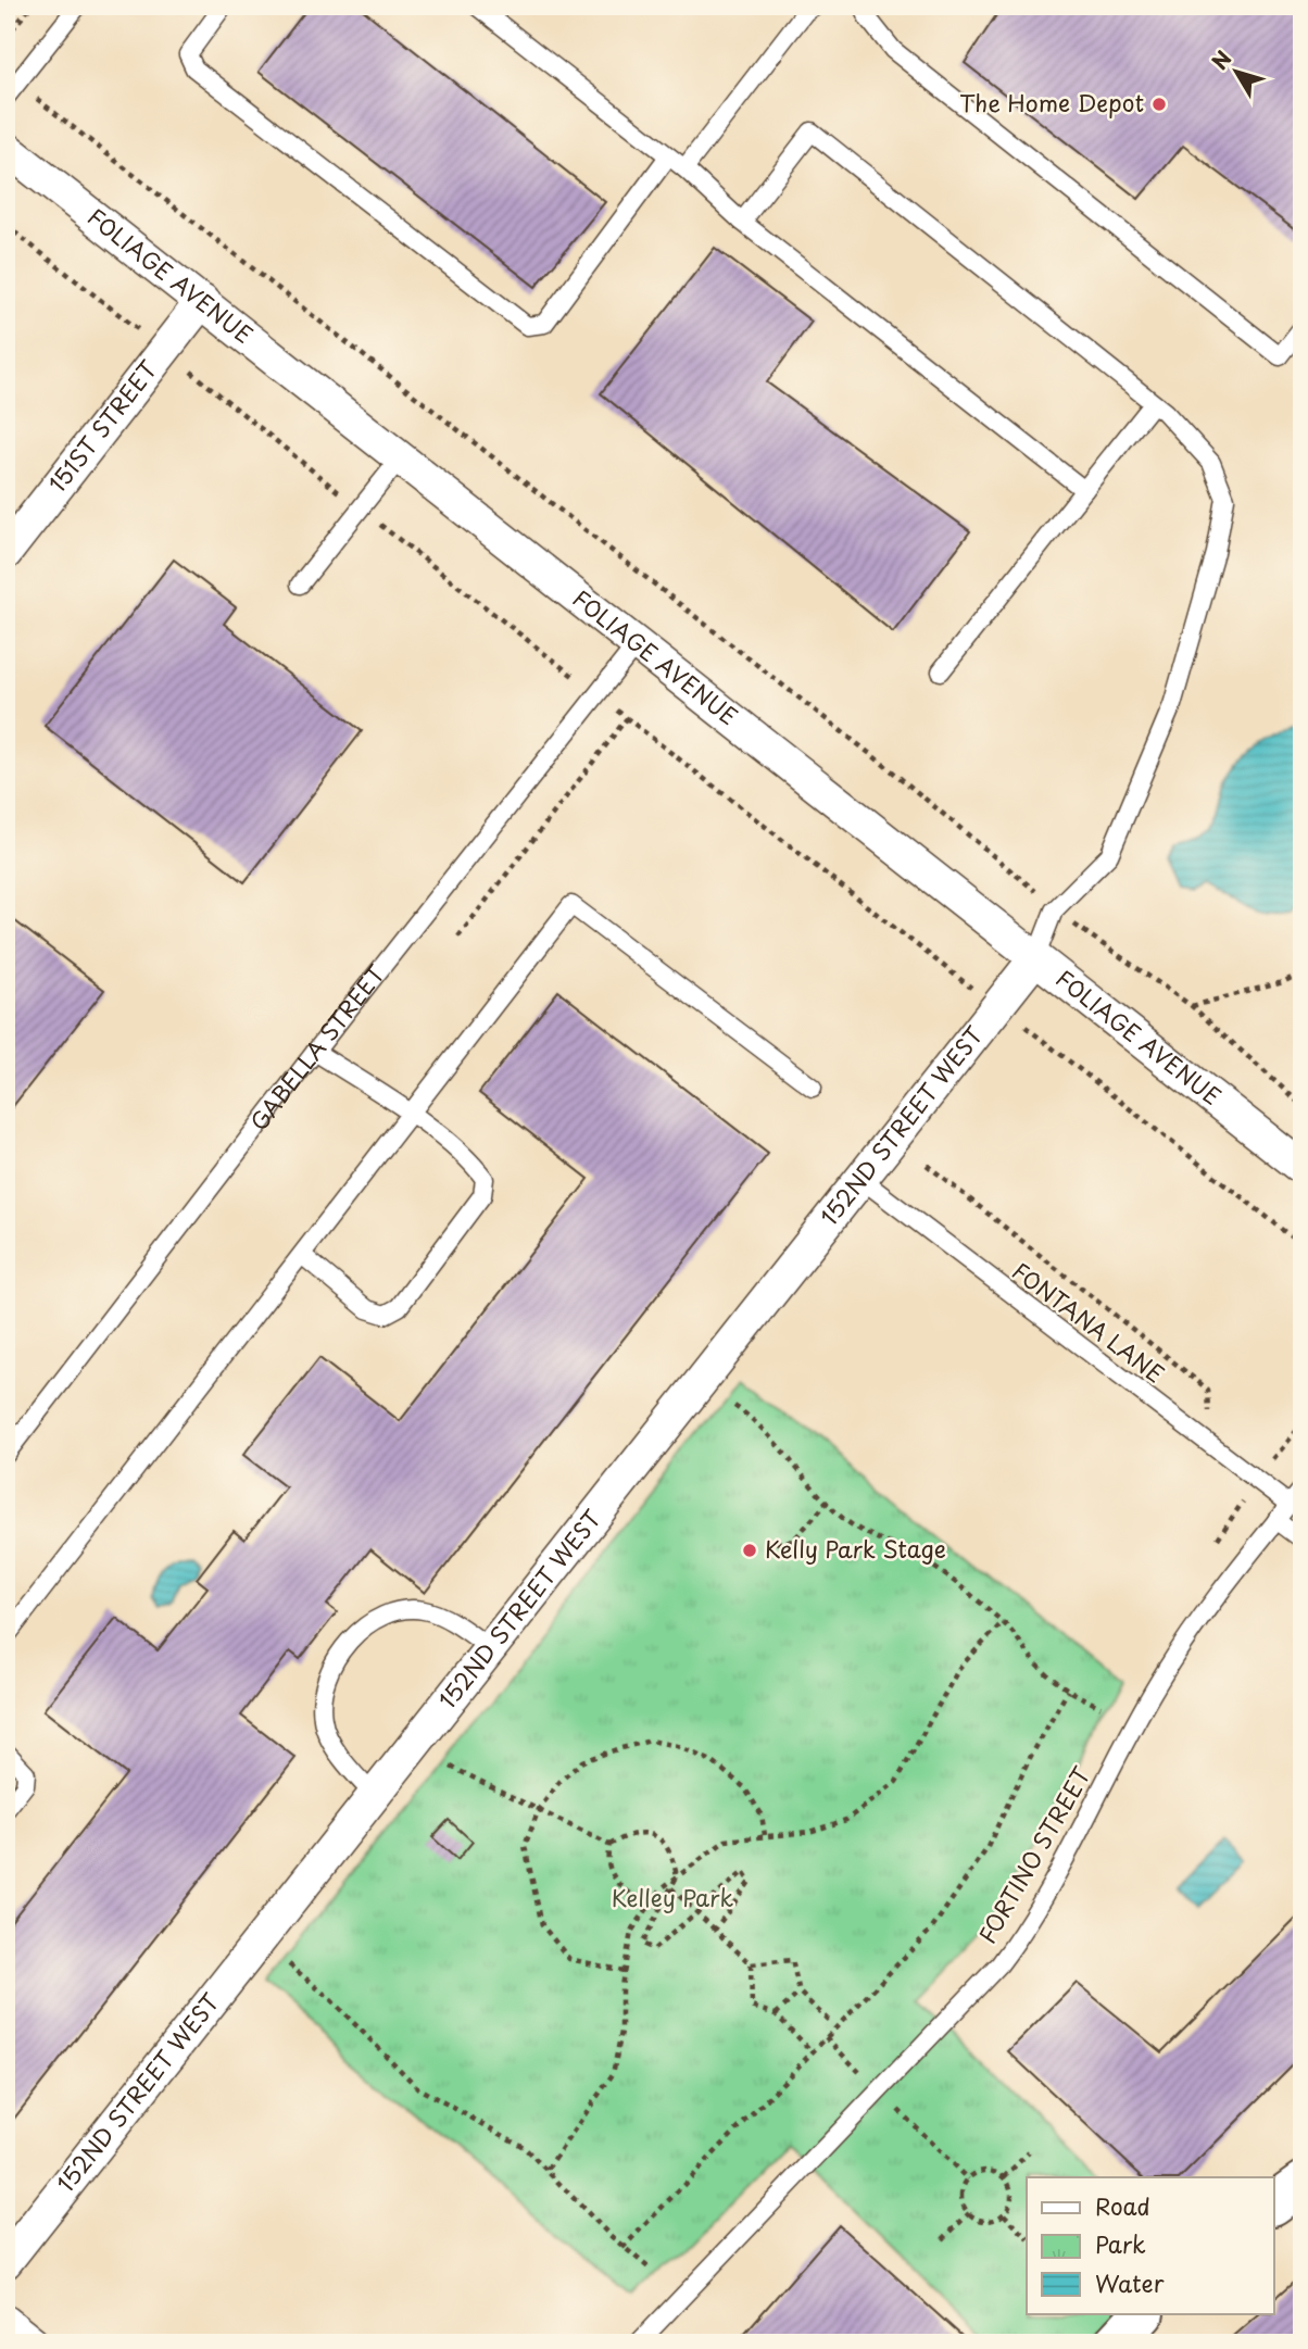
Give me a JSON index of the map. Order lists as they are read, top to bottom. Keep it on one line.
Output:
{"streets":{"street":["FOLIAGE AVENUE","151ST STREET","152ND STREET WEST"],"lane":["GABELLA STREET","FONTANA LANE","FORTINO STREET"]},"crossings":[["FOLIAGE AVENUE","151ST STREET"],["FOLIAGE AVENUE","GABELLA STREET"],["FOLIAGE AVENUE","152ND STREET WEST"],["152ND STREET WEST","FONTANA LANE"],["FONTANA LANE","FORTINO STREET"]],"parks":["Kelley Park"],"places":["The Home Depot","Kelly Park Stage"],"legend":["Road","Park","Water"],"north":"top left"}
